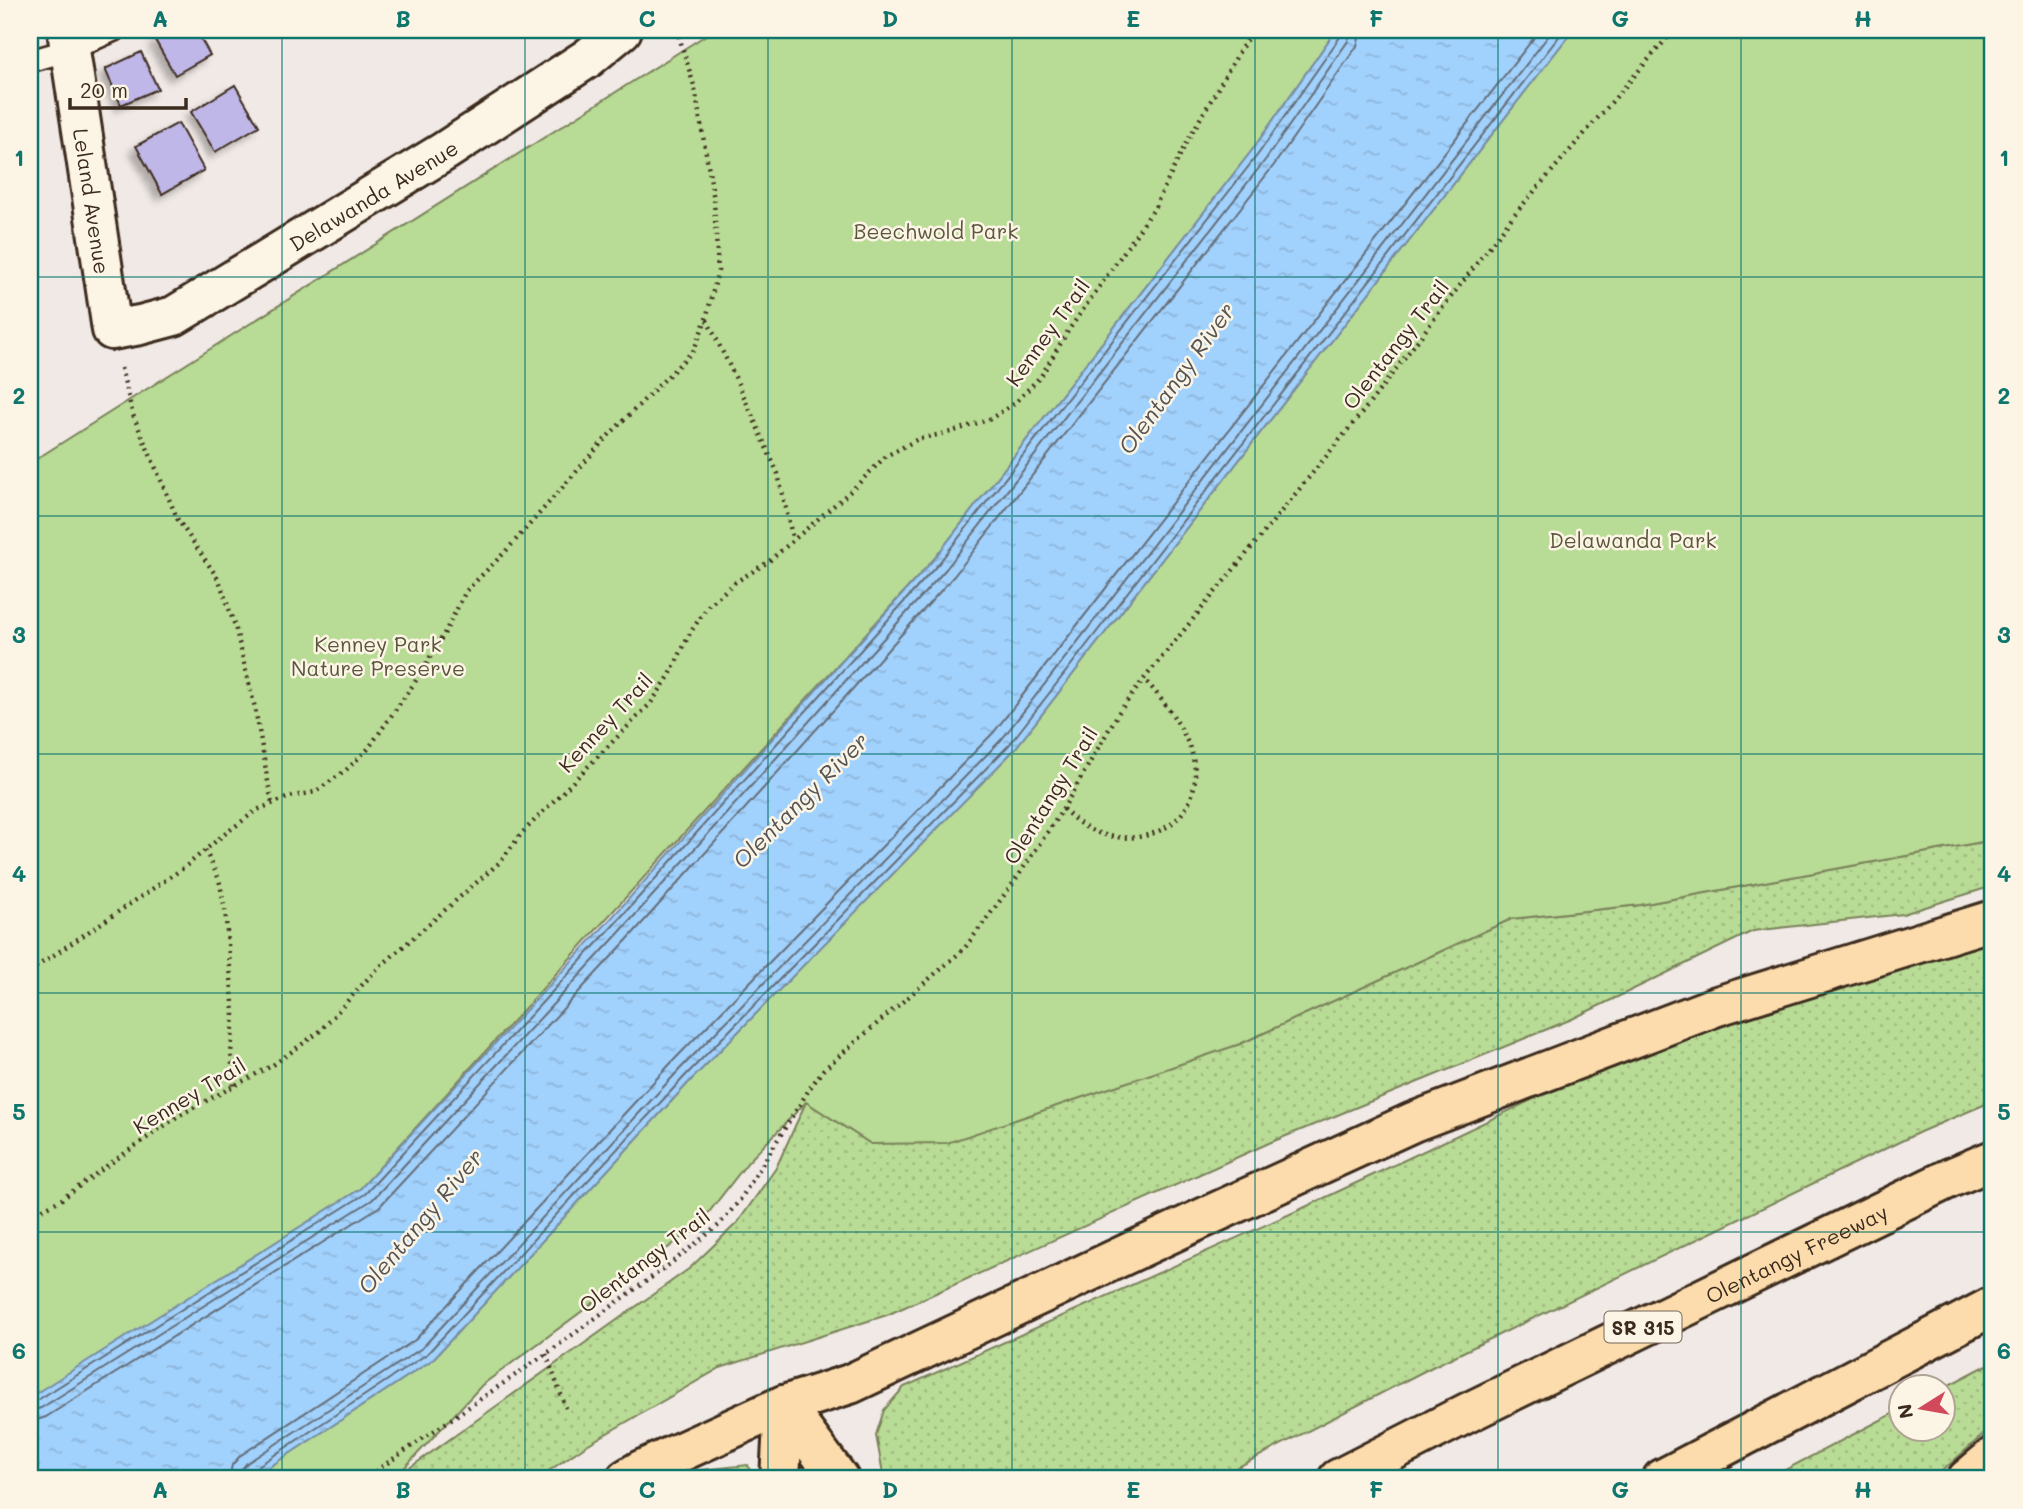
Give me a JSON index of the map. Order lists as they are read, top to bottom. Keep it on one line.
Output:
{"streets":{"main road":["Olentangy Freeway","SR 315"],"street":["Delawanda Avenue","Leland Avenue"],"path":["Kenney Trail","Olentangy Trail"]},"crossings":[["Delawanda Avenue","Leland Avenue"]],"water":["Olentangy River"],"parks":["Beechwold Park","Delawanda Park","Kenney Park Nature Preserve"],"scale_bar":"20 m","north":"left","grid":{"columns":["A","B","C","D","E","F","G","H"],"rows":["1","2","3","4","5","6"]}}
